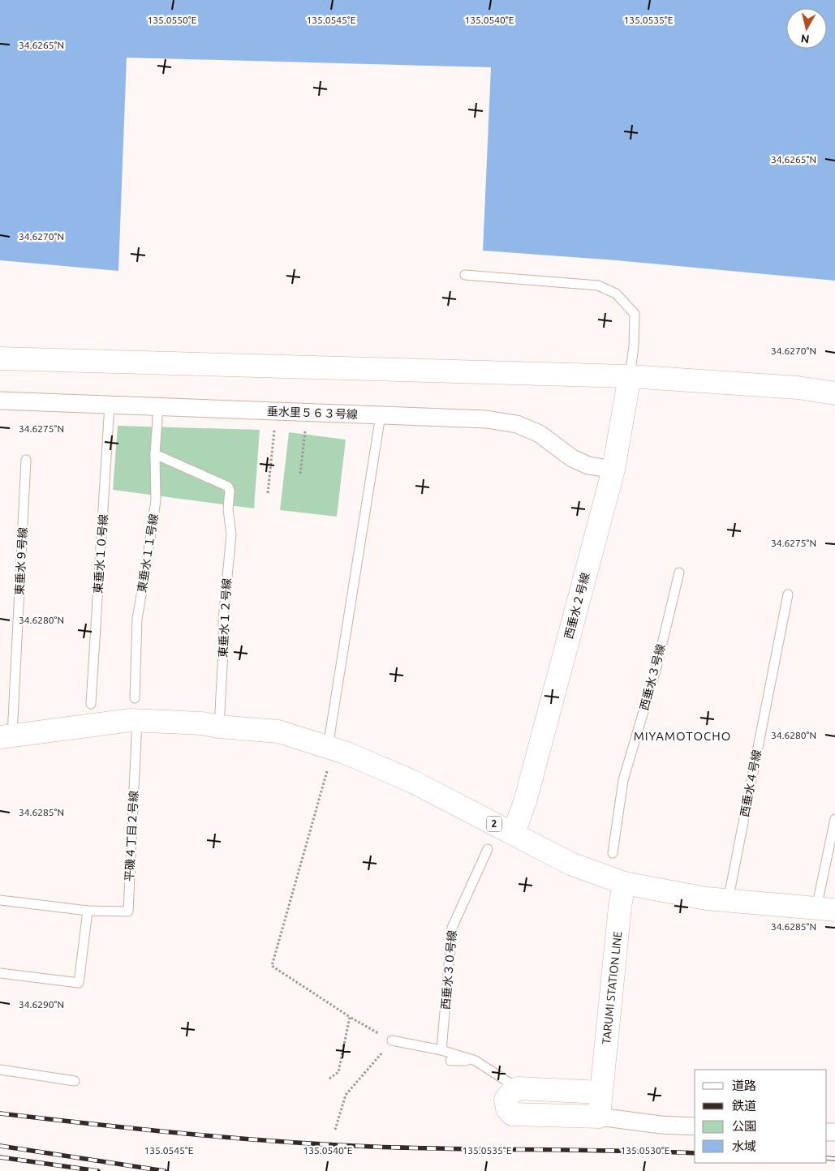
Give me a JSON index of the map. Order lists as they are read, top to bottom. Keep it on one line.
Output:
{"streets":{"main road":["西垂水２号線","2","TARUMI STATION LINE"],"street":["垂水里５６３号線"],"lane":["東垂水１１号線","東垂水１０号線","東垂水９号線","東垂水１２号線","西垂水３号線","西垂水４号線","平磯４丁目２号線","西垂水３０号線"]},"crossings":[["垂水里５６３号線","東垂水１１号線"],["垂水里５６３号線","東垂水１０号線"],["垂水里５６３号線","西垂水２号線"],["東垂水１１号線","東垂水１２号線"],["東垂水９号線","2"],["西垂水２号線","2"],["東垂水１２号線","2"],["西垂水４号線","2"],["2","平磯４丁目２号線"],["2","TARUMI STATION LINE"]],"districts":["MIYAMOTOCHO"],"legend":["道路","鉄道","公園","水域"],"north":"bottom","coordinates":["135.0550°E","135.0545°E","135.0540°E","135.0535°E","34.6265°N","34.6270°N","34.6275°N","34.6280°N","34.6285°N","34.6290°N","135.0530°E"]}
